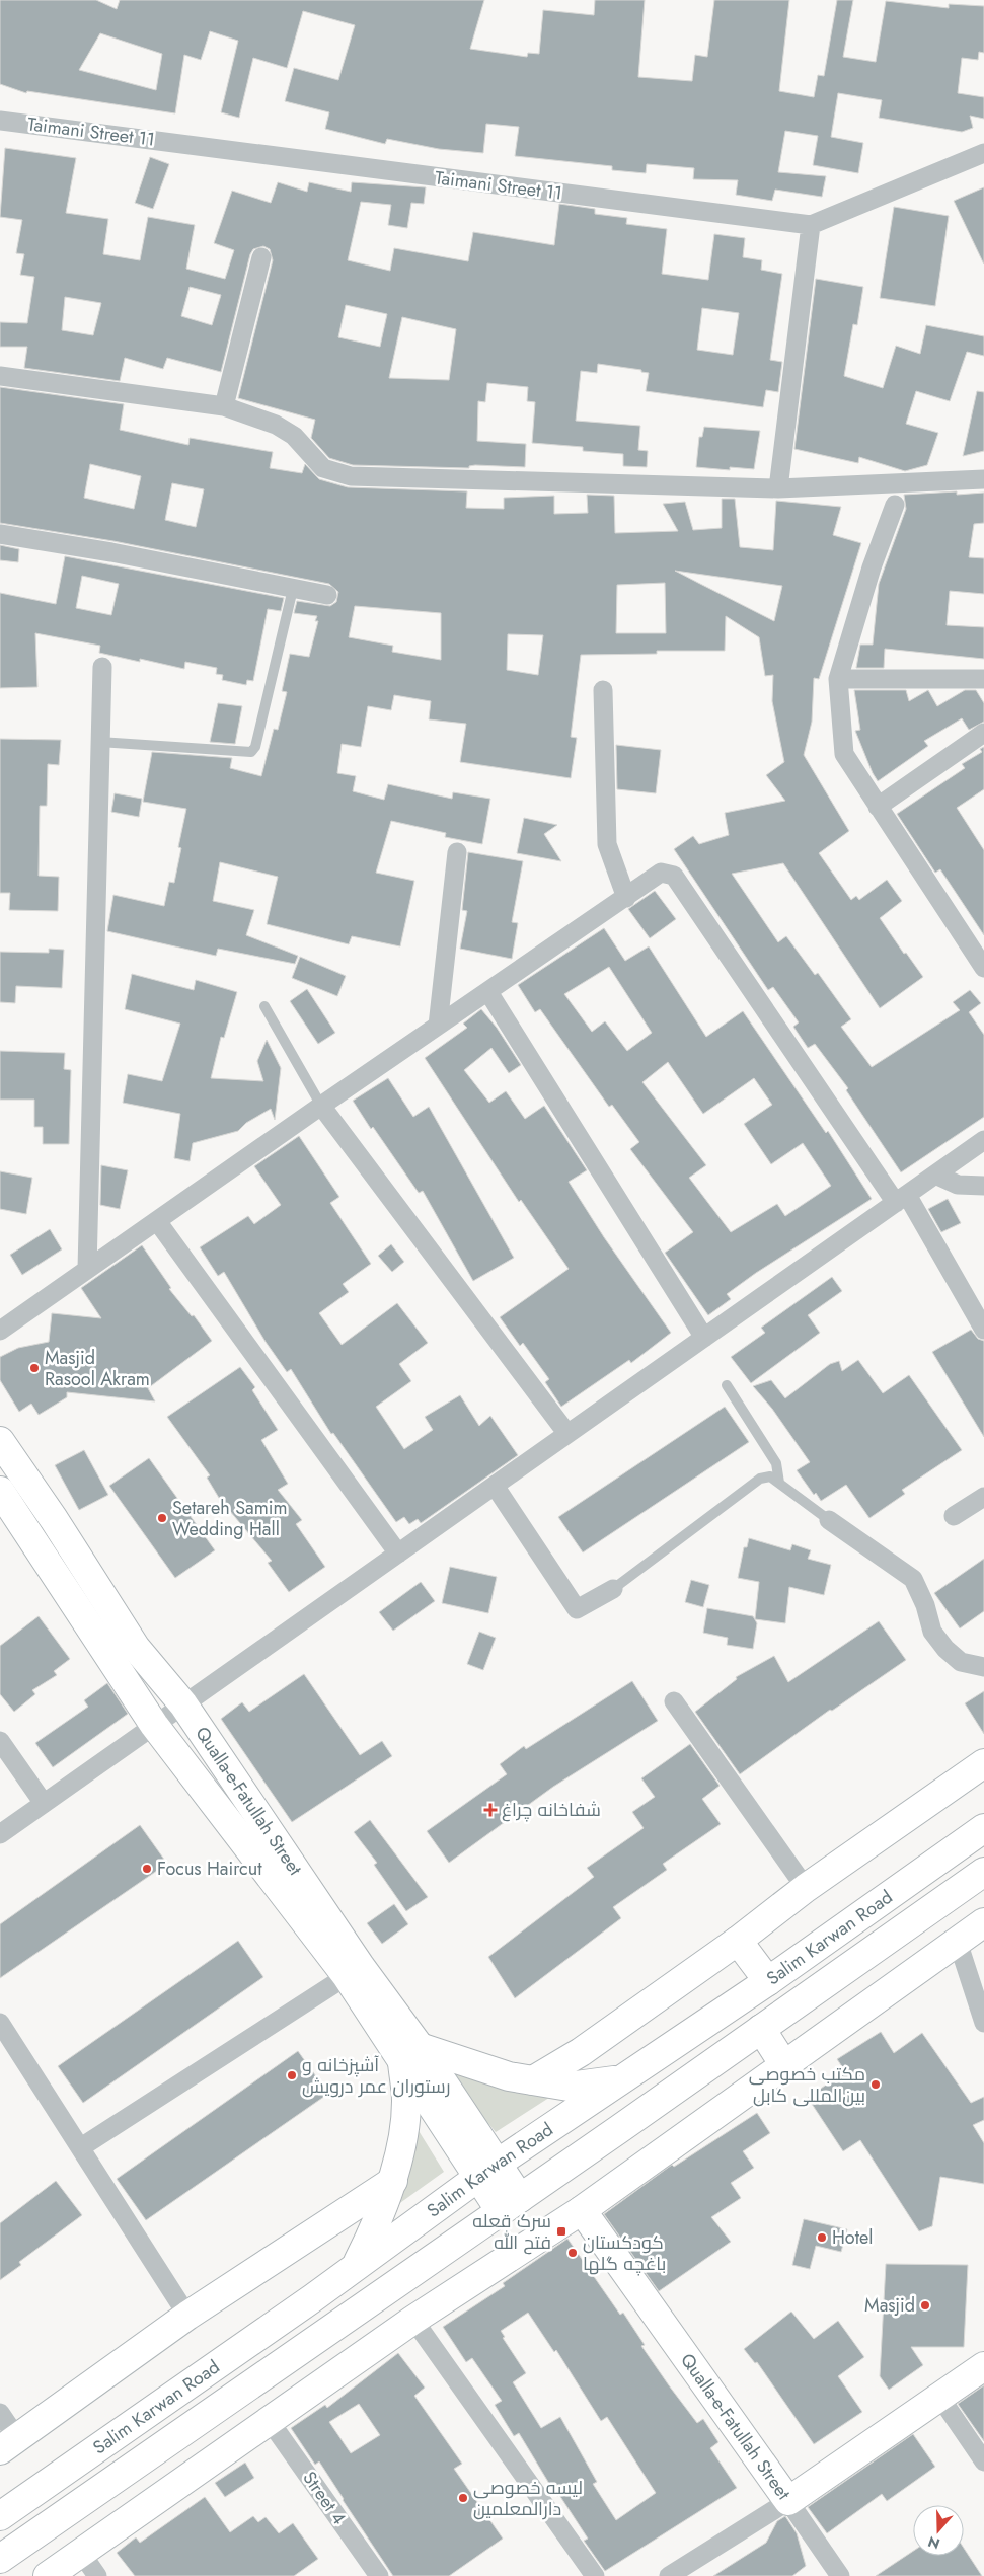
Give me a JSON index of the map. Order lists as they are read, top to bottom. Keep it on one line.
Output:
{"streets":{"main road":["Qualla-e-Fatullah Street","Salim Karwan Road"],"street":["Taimani Street 11","Street 4"]},"crossings":[["Qualla-e-Fatullah Street","Salim Karwan Road"]],"places":{"other":["Masjid Rasool Akram","Setareh Samim Wedding Hall","Focus Haircut","آشپزخانه و رستوران عمر درویش","مکتب خصوصی بین‌المللی کابل","Hotel","کودکستان باغچه گلها","Masjid","لیسه خصوصی دارالمعلمین"],"health":["شفاخانه چراغ"],"transit":["سرک قعله فتح الله"]},"north":"bottom"}
